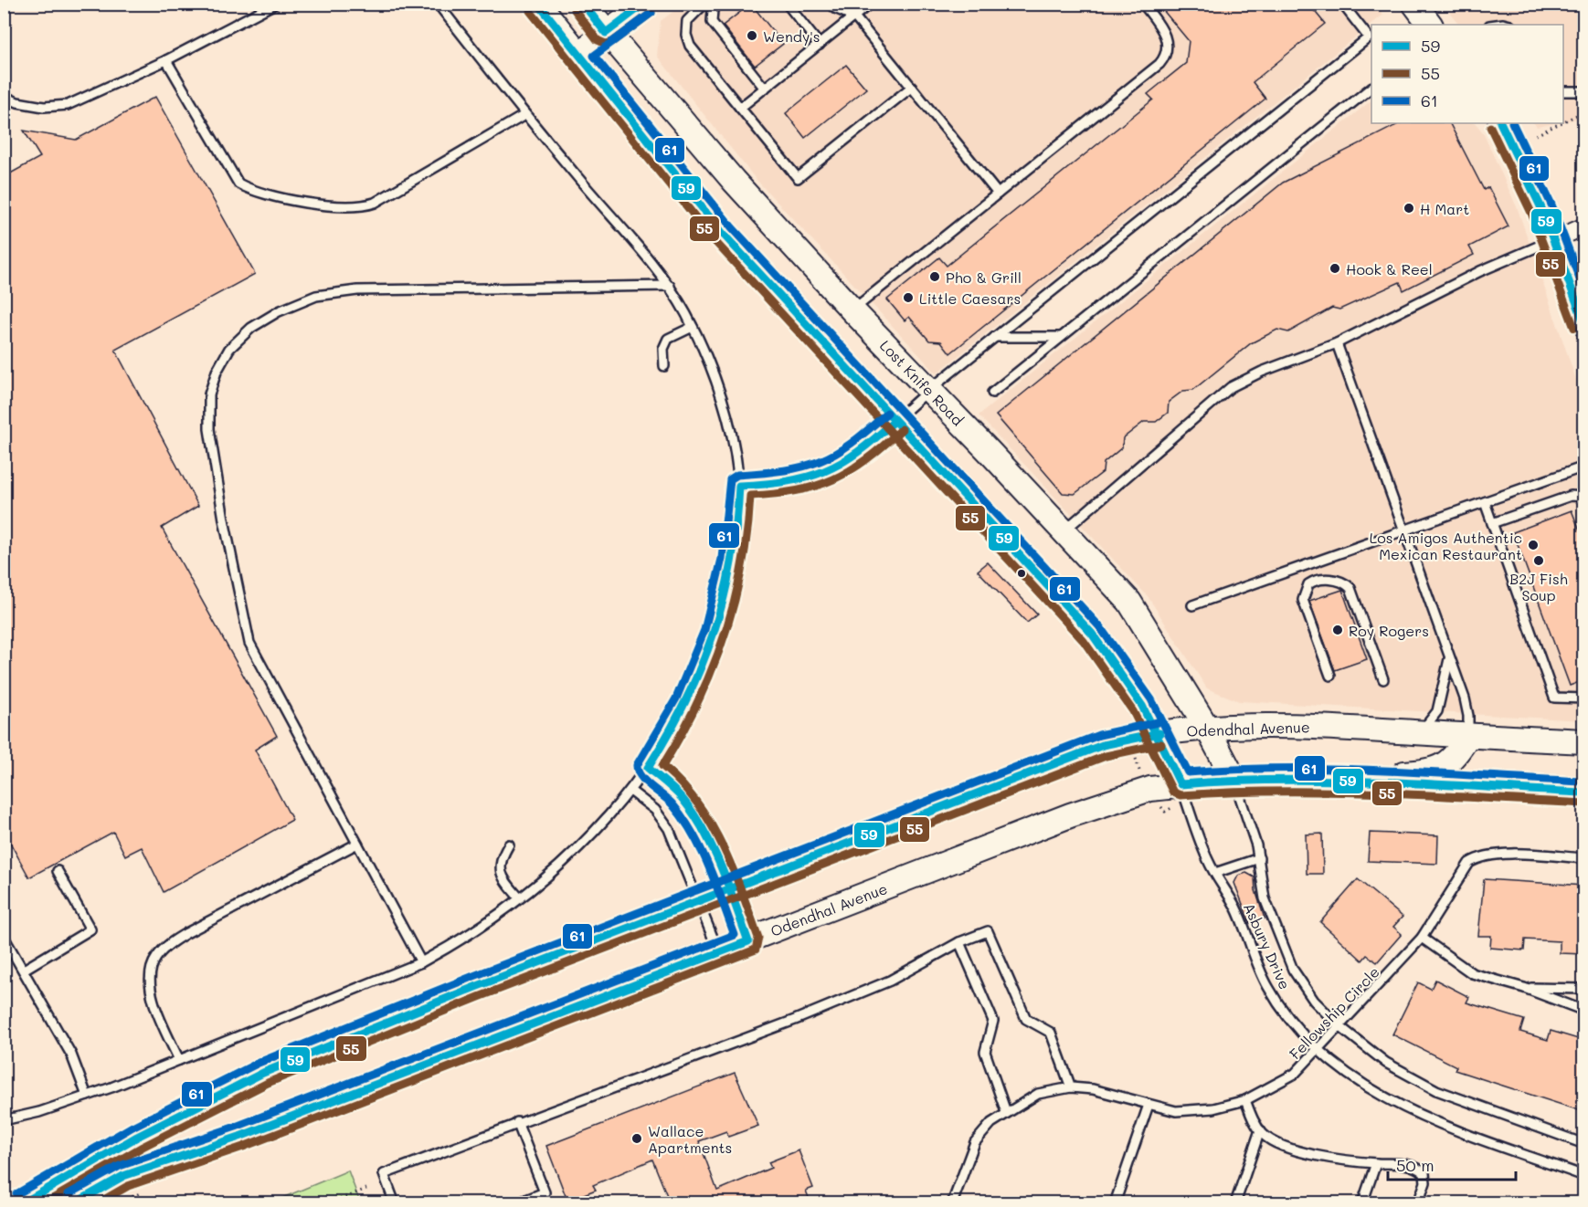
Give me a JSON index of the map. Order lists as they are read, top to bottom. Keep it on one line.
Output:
{"streets":{"street":["Lost Knife Road","Odendhal Avenue"],"lane":["Asbury Drive","Fellowship Circle"]},"crossings":[["Lost Knife Road","Odendhal Avenue"],["Lost Knife Road","Asbury Drive"],["Odendhal Avenue","Asbury Drive"],["Asbury Drive","Fellowship Circle"]],"places":["Wendy's","H Mart","Hook & Reel","Pho & Grill","Little Caesars","Los Amigos Authentic Mexican Restaurant","B2J Fish Soup","Roy Rogers","Wallace Apartments"],"lines":["transit line 59","transit line 55","transit line 61"],"legend":["59","55","61"],"scale_bar":"50 m"}
